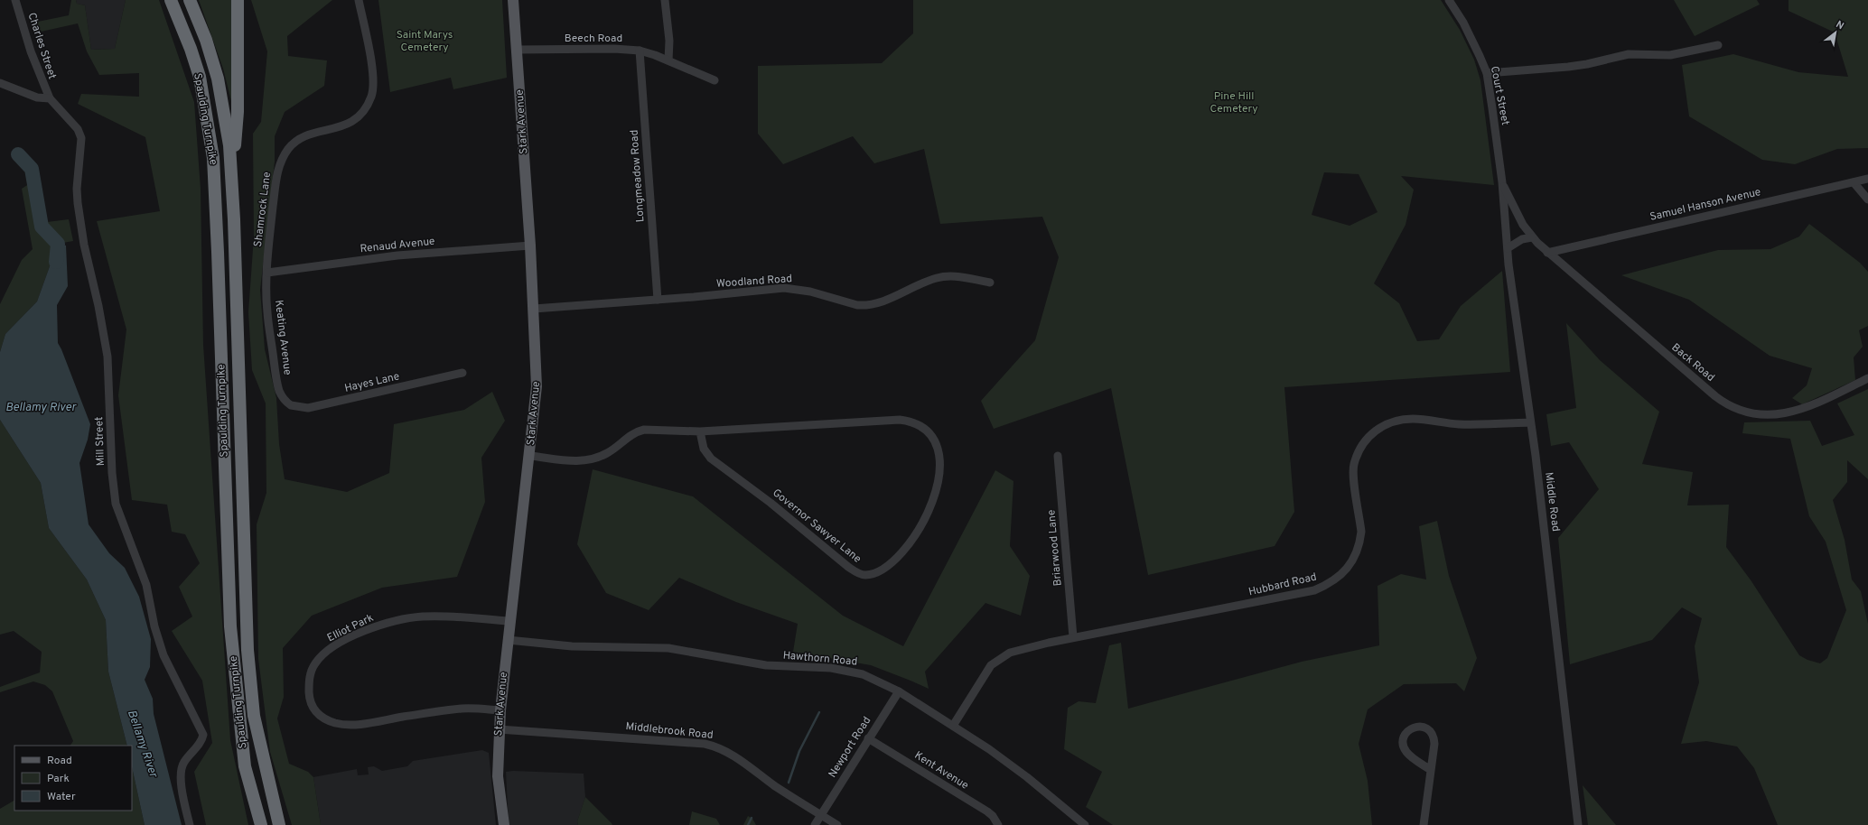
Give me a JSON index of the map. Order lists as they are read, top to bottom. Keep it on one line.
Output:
{"streets":{"highway":["Spaulding Turnpike"],"main road":["Stark Avenue"],"street":["Beech Road","Charles Street","Court Street","Longmeadow Road","Samuel Hanson Avenue","Shamrock Lane","Renaud Avenue","Woodland Road","Keating Avenue","Back Road","Hayes Lane","Mill Street","Middle Road","Governor Sawyer Lane","Briarwood Lane","Hubbard Road","Elliot Park","Hawthorn Road","Middlebrook Road","Newport Road","Kent Avenue"]},"crossings":[["Beech Road","Stark Avenue"],["Beech Road","Longmeadow Road"],["Charles Street","Mill Street"],["Court Street","Back Road"],["Court Street","Middle Road"],["Stark Avenue","Renaud Avenue"],["Stark Avenue","Woodland Road"],["Stark Avenue","Governor Sawyer Lane"],["Stark Avenue","Elliot Park"],["Stark Avenue","Hawthorn Road"],["Stark Avenue","Middlebrook Road"],["Longmeadow Road","Woodland Road"],["Samuel Hanson Avenue","Back Road"],["Shamrock Lane","Renaud Avenue"],["Shamrock Lane","Keating Avenue"],["Renaud Avenue","Keating Avenue"],["Keating Avenue","Hayes Lane"],["Back Road","Middle Road"],["Middle Road","Hubbard Road"],["Briarwood Lane","Hubbard Road"],["Hubbard Road","Hawthorn Road"],["Hawthorn Road","Newport Road"],["Middlebrook Road","Newport Road"],["Newport Road","Kent Avenue"]],"water":["Bellamy River"],"parks":["Saint Marys Cemetery","Pine Hill Cemetery"],"legend":["Road","Park","Water"],"north":"top right"}
